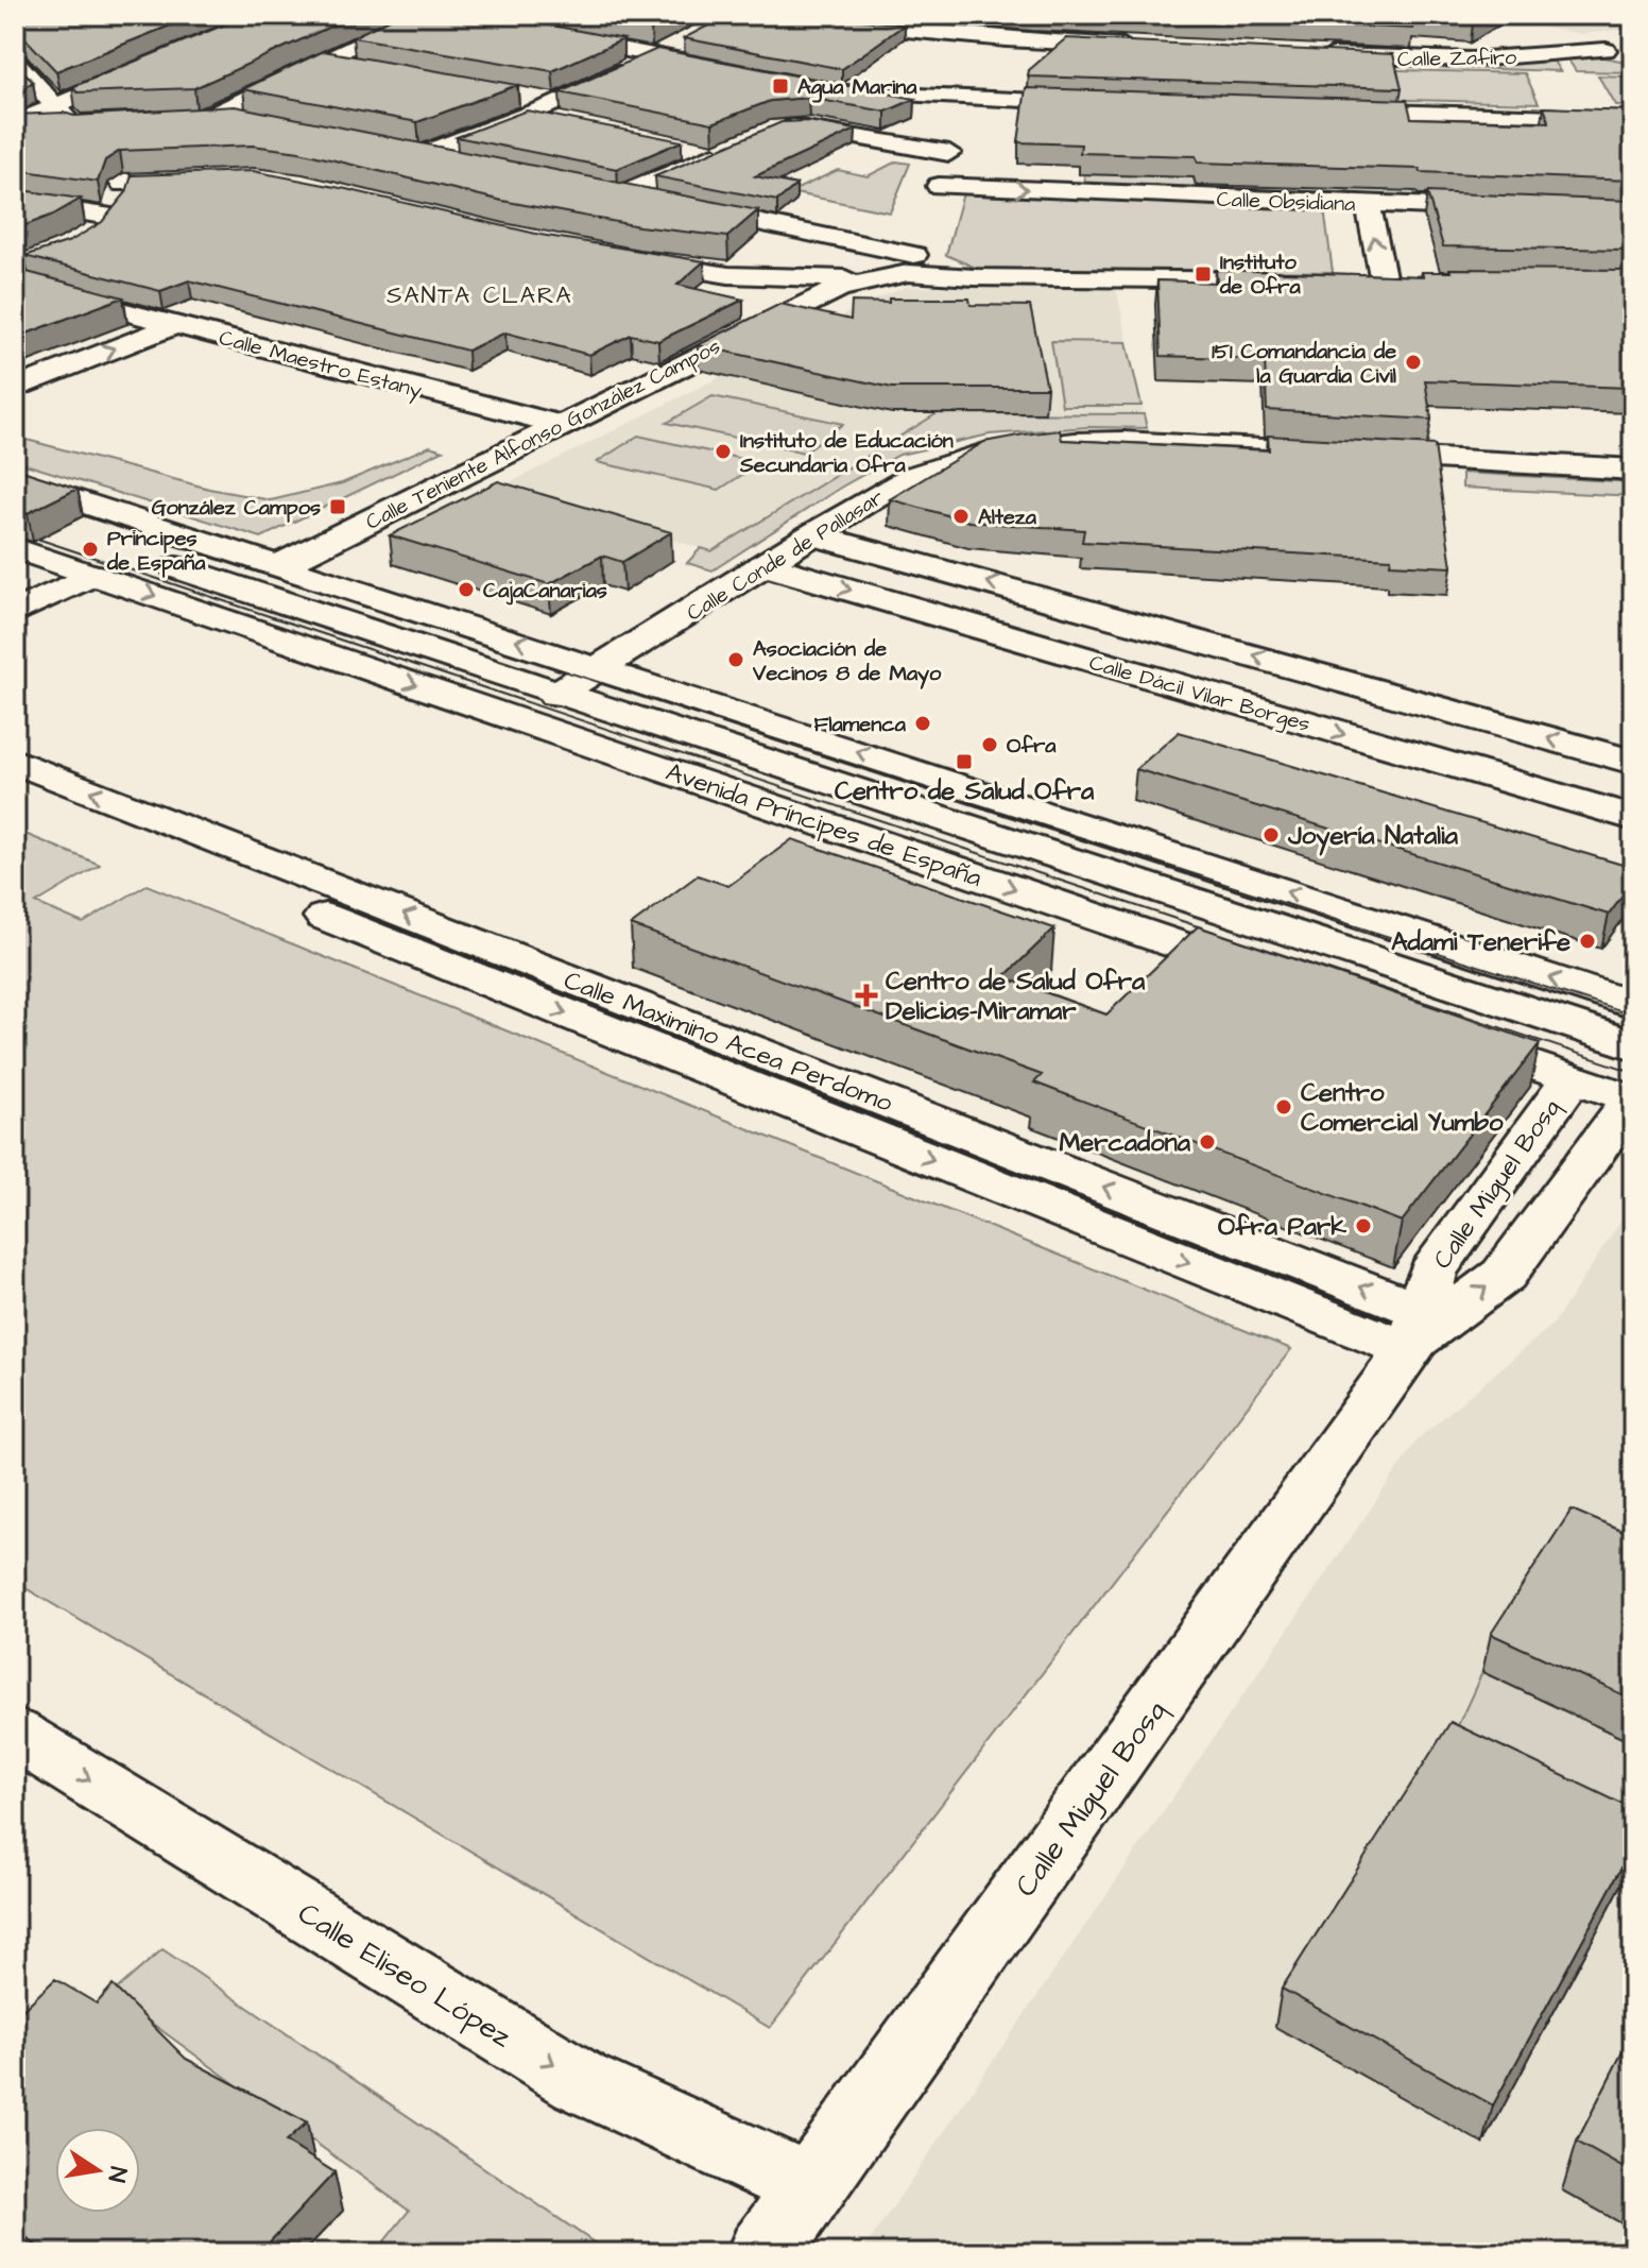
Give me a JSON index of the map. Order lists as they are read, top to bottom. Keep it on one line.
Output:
{"streets":{"street":["Calle Zafiro","Calle Obsidiana","Calle Maestro Estany","Calle Teniente Alfonso González Campos","Calle Conde de Pallasar","Calle Dácil Vilar Borges","Avenida Príncipes de España","Calle Maximino Acea Perdomo","Calle Miguel Bosq","Calle Eliseo López"]},"crossings":[["Calle Maestro Estany","Calle Teniente Alfonso González Campos"],["Calle Conde de Pallasar","Calle Dácil Vilar Borges"],["Calle Conde de Pallasar","Avenida Príncipes de España"],["Calle Maximino Acea Perdomo","Calle Miguel Bosq"],["Calle Miguel Bosq","Calle Eliseo López"]],"one_way":["Calle Eliseo López"],"districts":["SANTA CLARA"],"places":{"transit":["Agua Marina","Instituto de Ofra","González Campos","Centro de Salud Ofra"],"other":["151 Comandancia de la Guardia Civil","Instituto de Educación Secundaria Ofra","Alteza","Principes de España","CajaCanarias","Asociación de Vecinos 8 de Mayo","Flamenca","Ofra","Joyería Natalia","Adami Tenerife","Centro Comercial Yumbo","Mercadona","Ofra Park"],"health":["Centro de Salud Ofra Delicias-Miramar"]},"north":"right"}
